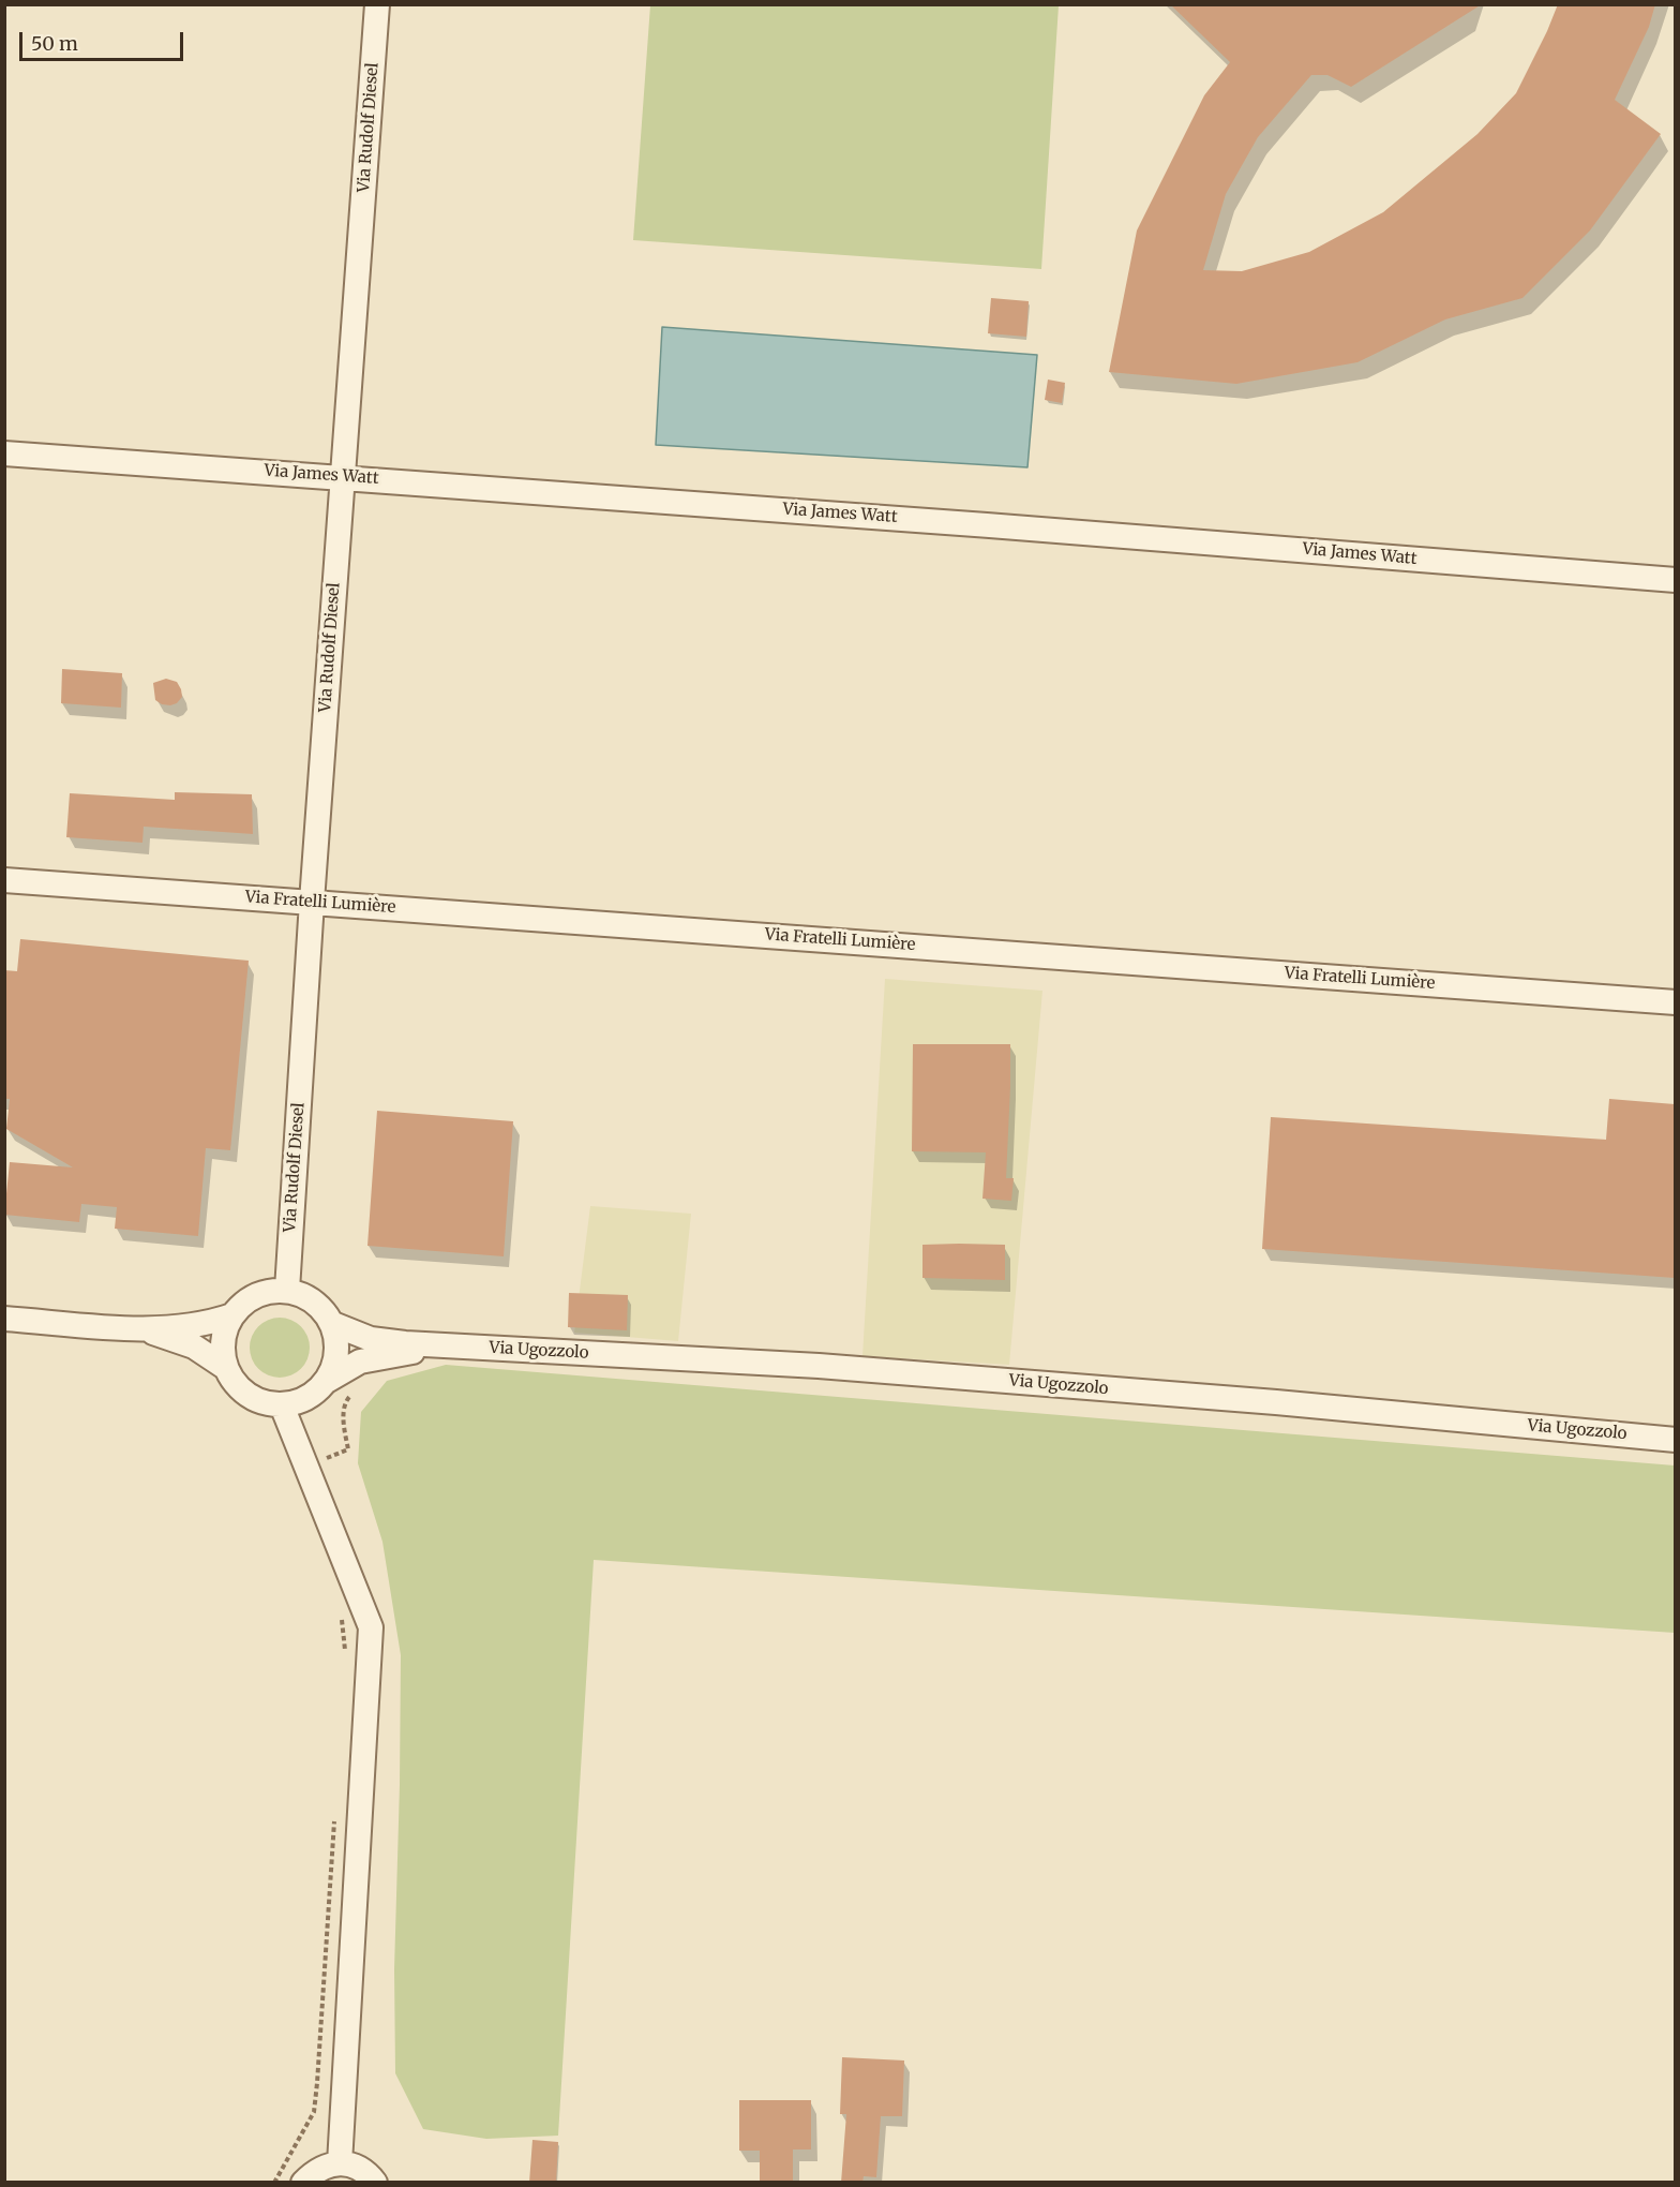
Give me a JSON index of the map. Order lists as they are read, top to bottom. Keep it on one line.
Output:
{"streets":{"street":["Via Rudolf Diesel","Via James Watt","Via Fratelli Lumière","Via Ugozzolo"]},"crossings":[["Via Rudolf Diesel","Via James Watt"],["Via Rudolf Diesel","Via Fratelli Lumière"],["Via Rudolf Diesel","Via Ugozzolo"]],"scale_bar":"50 m"}
